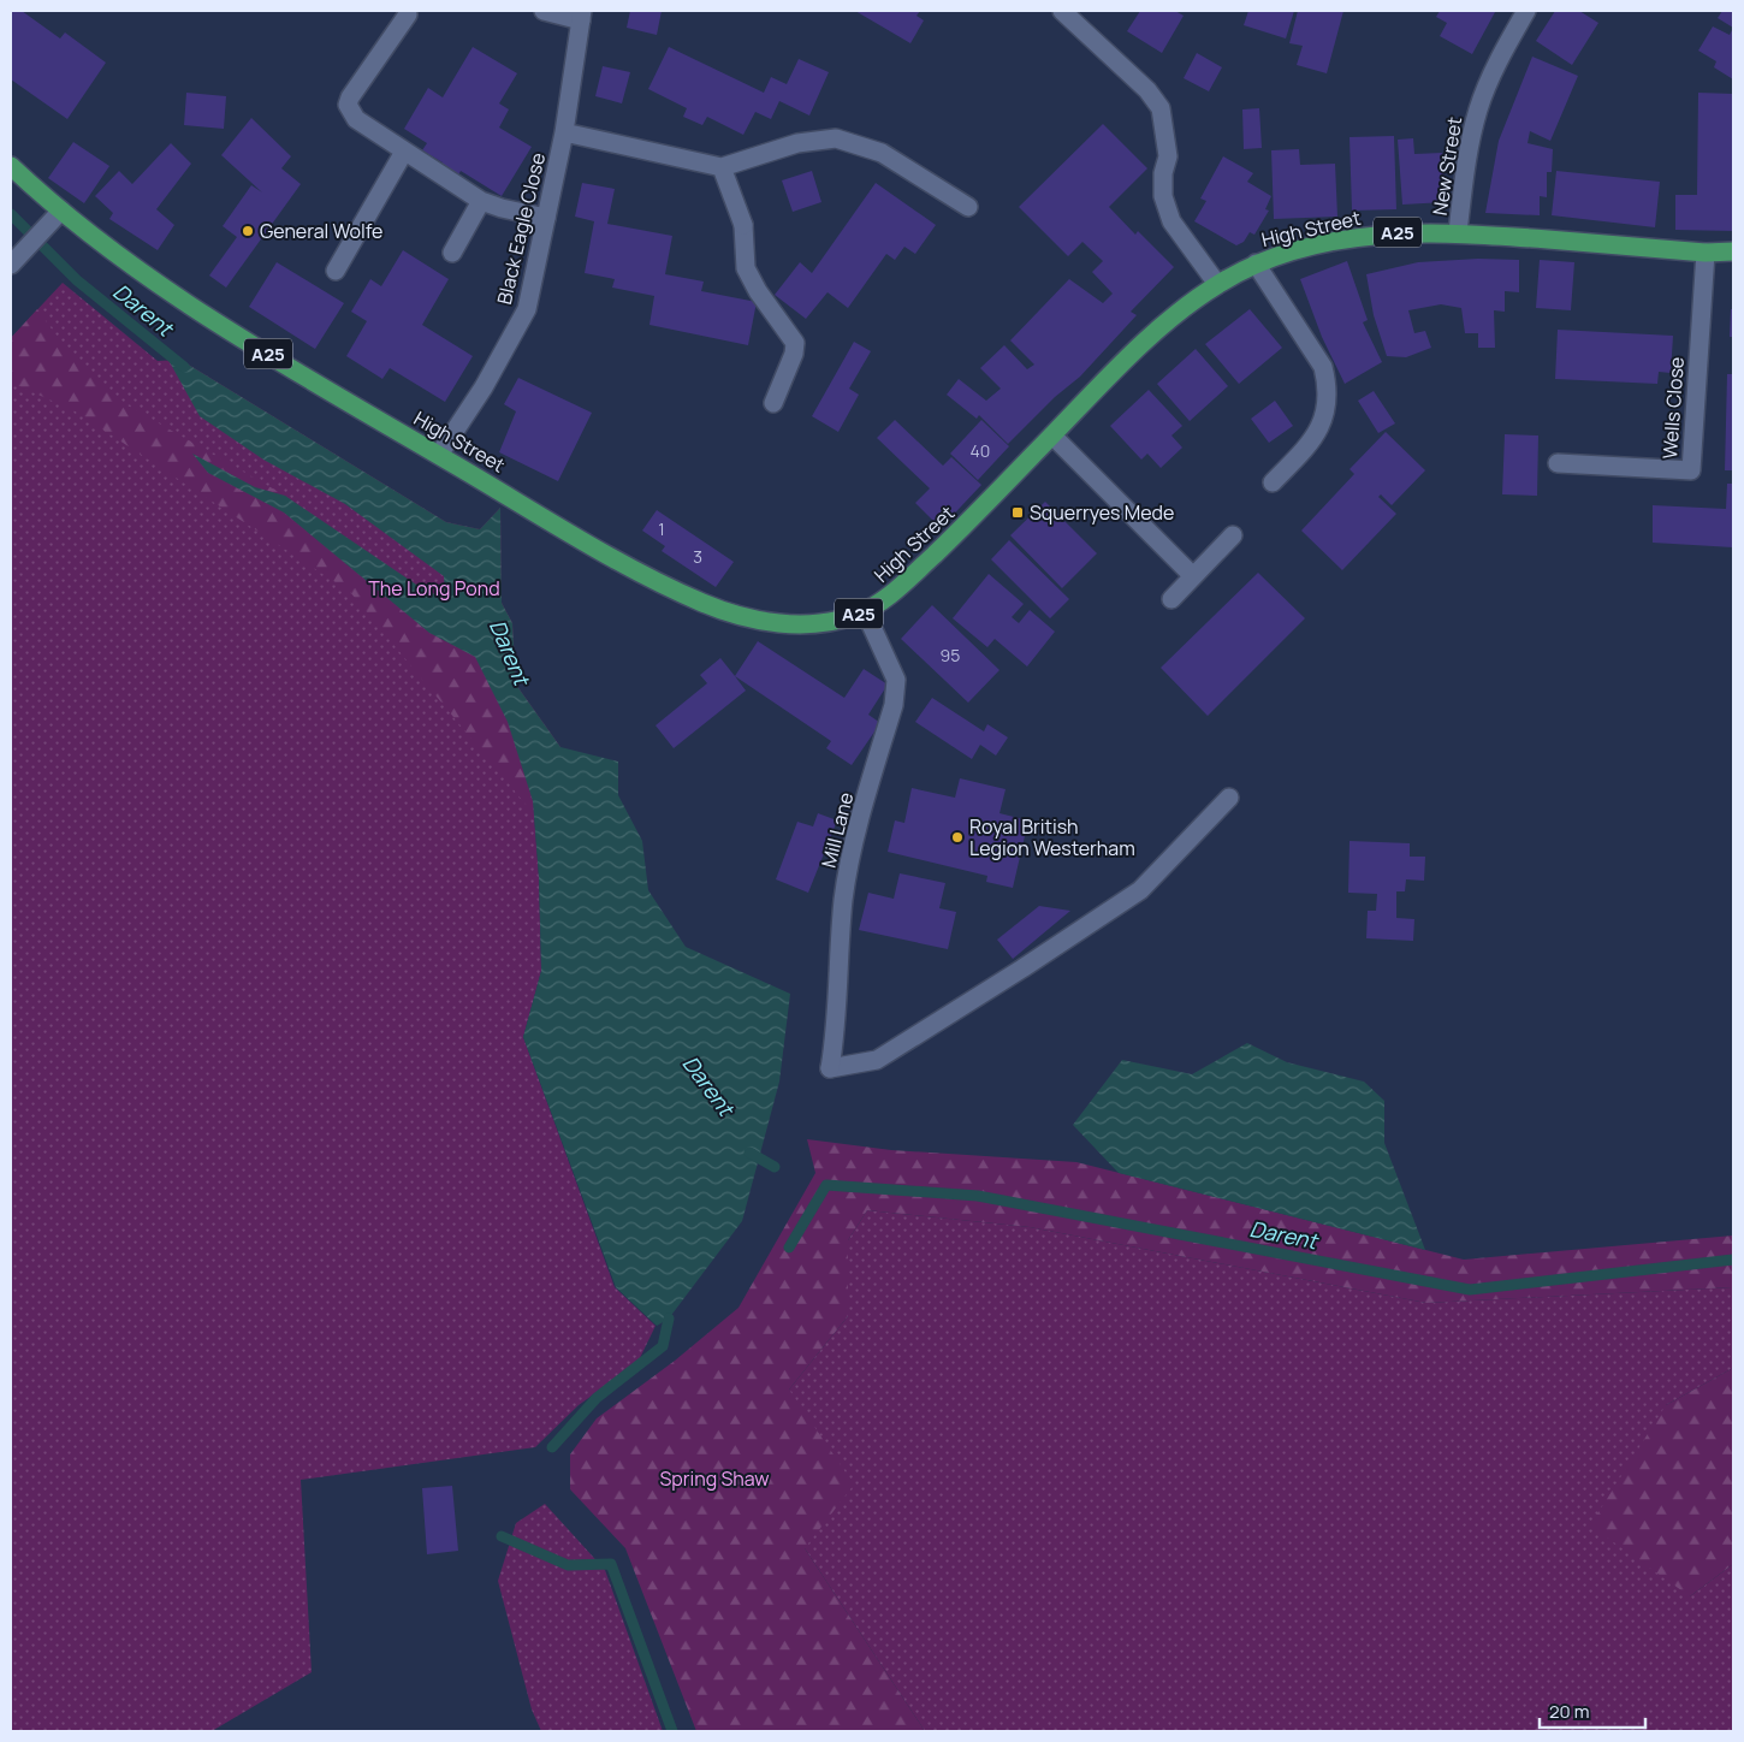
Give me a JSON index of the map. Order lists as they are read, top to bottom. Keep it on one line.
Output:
{"streets":{"main road":["High Street","A25"],"street":["New Street","Black Eagle Close","Wells Close","Mill Lane"]},"crossings":[["New Street","High Street"],["Black Eagle Close","High Street"],["High Street","Wells Close"],["High Street","Mill Lane"]],"water":["Darent"],"parks":["The Long Pond","Spring Shaw"],"places":{"other":["General Wolfe","Royal British Legion Westerham"],"transit":["Squerryes Mede"]},"house_numbers":["40","1","3","95"],"scale_bar":"20 m"}
